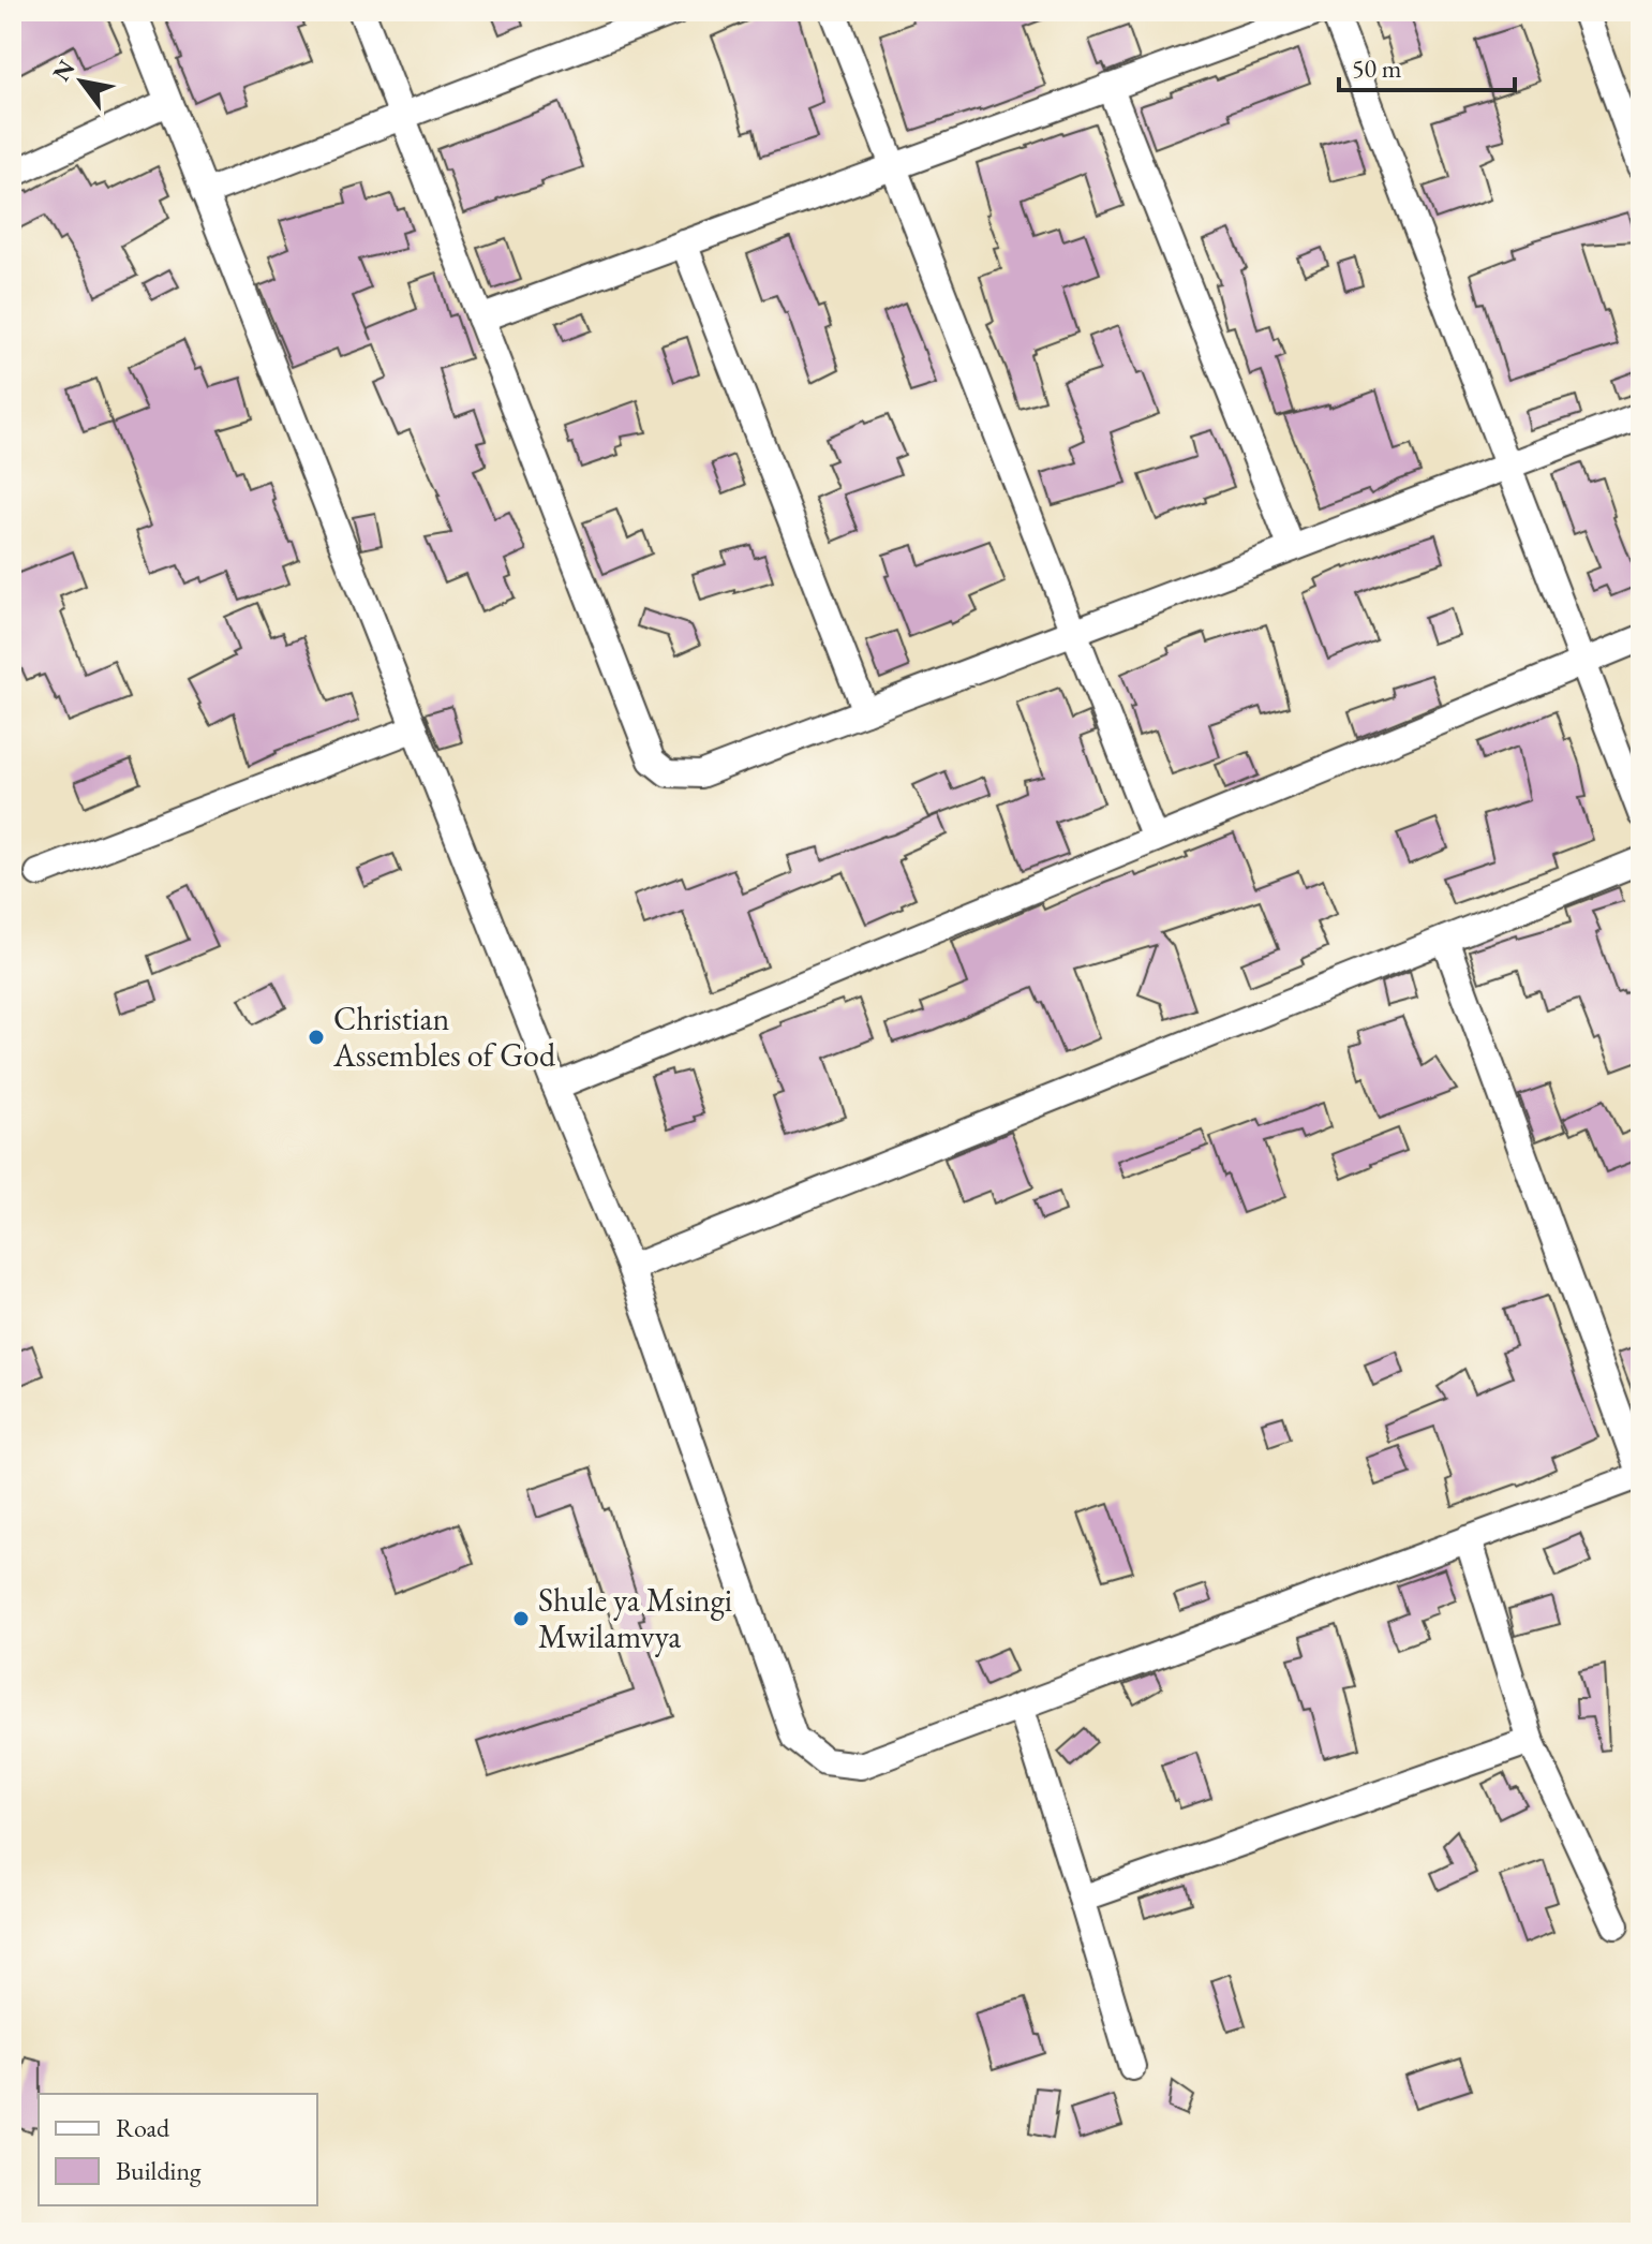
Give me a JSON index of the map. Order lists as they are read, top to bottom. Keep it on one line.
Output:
{"places":["Christian Assembles of God","Shule ya Msingi Mwilamvya"],"legend":["Road","Building"],"scale_bar":"50 m","north":"top left"}
